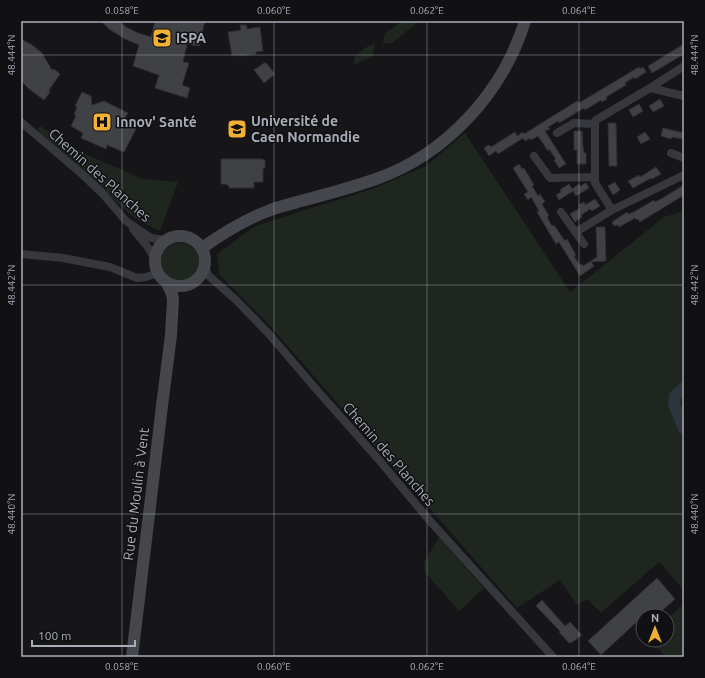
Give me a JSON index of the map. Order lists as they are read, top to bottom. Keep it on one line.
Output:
{"streets":{"main road":["Rue du Moulin à Vent"],"street":["Chemin des Planches"]},"places":{"school or university":["ISPA","Université de Caen Normandie"],"hospital":["Innov' Santé"]},"scale_bar":"100 m","north":"top","coordinates":["0.058°E","0.060°E","0.062°E","0.064°E","48.444°N","48.442°N","48.440°N"]}
